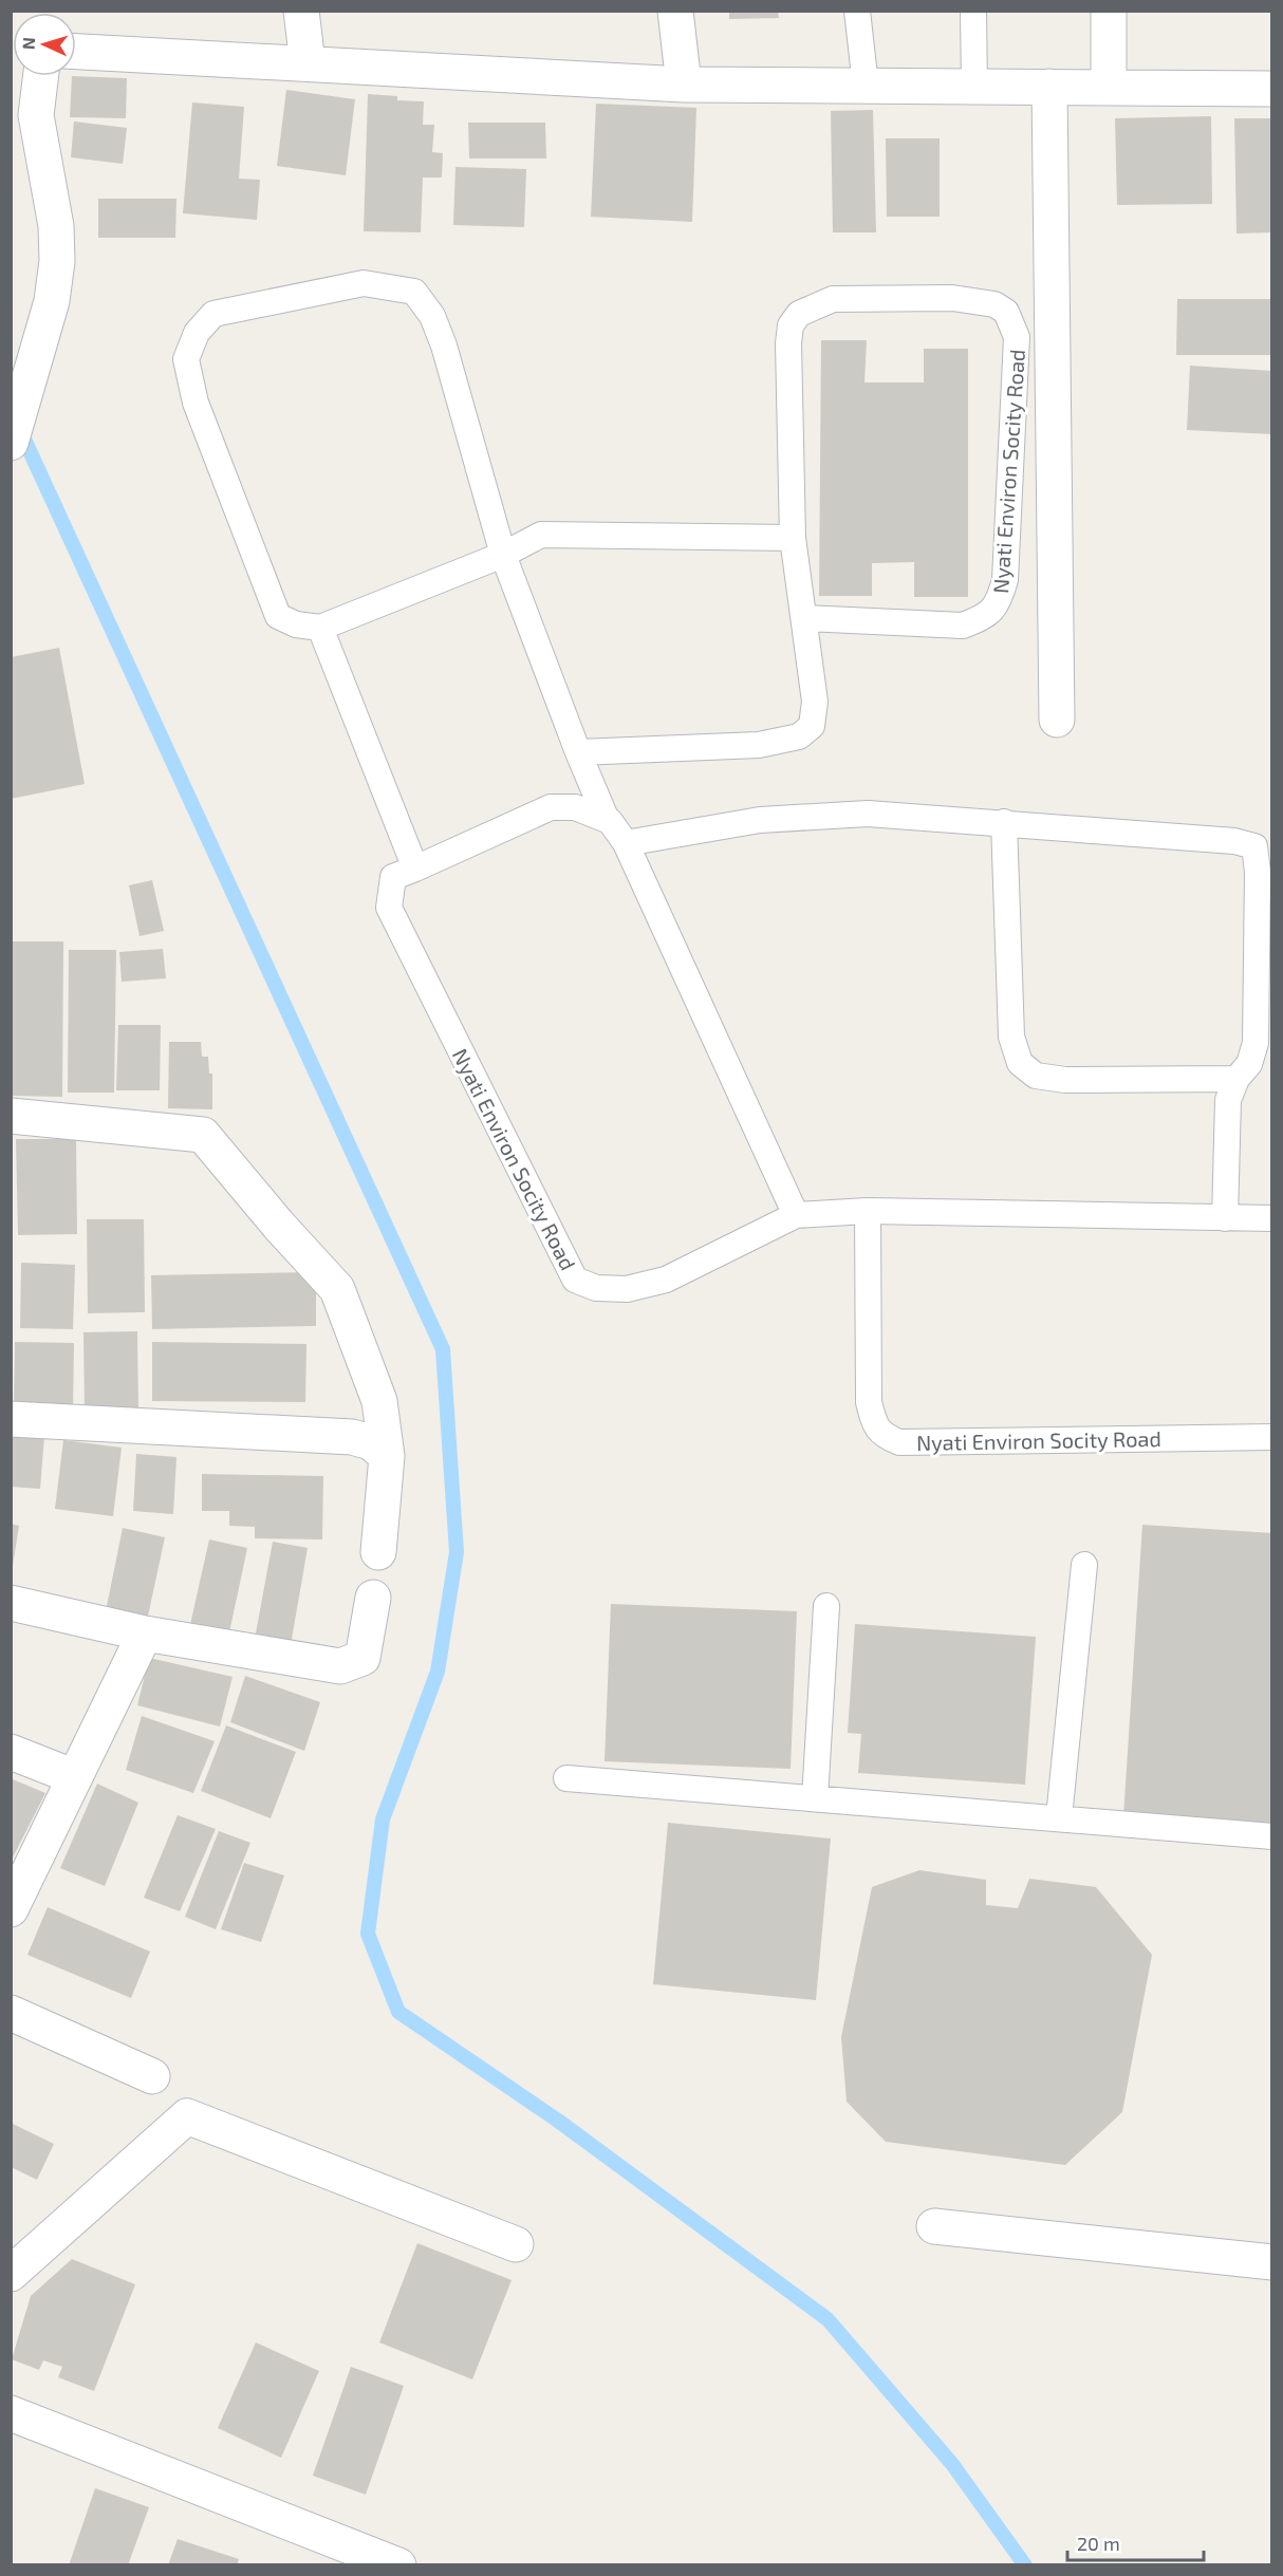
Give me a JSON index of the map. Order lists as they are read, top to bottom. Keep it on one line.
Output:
{"streets":{"lane":["Nyati Environ Socity Road"]},"scale_bar":"20 m","north":"left"}
